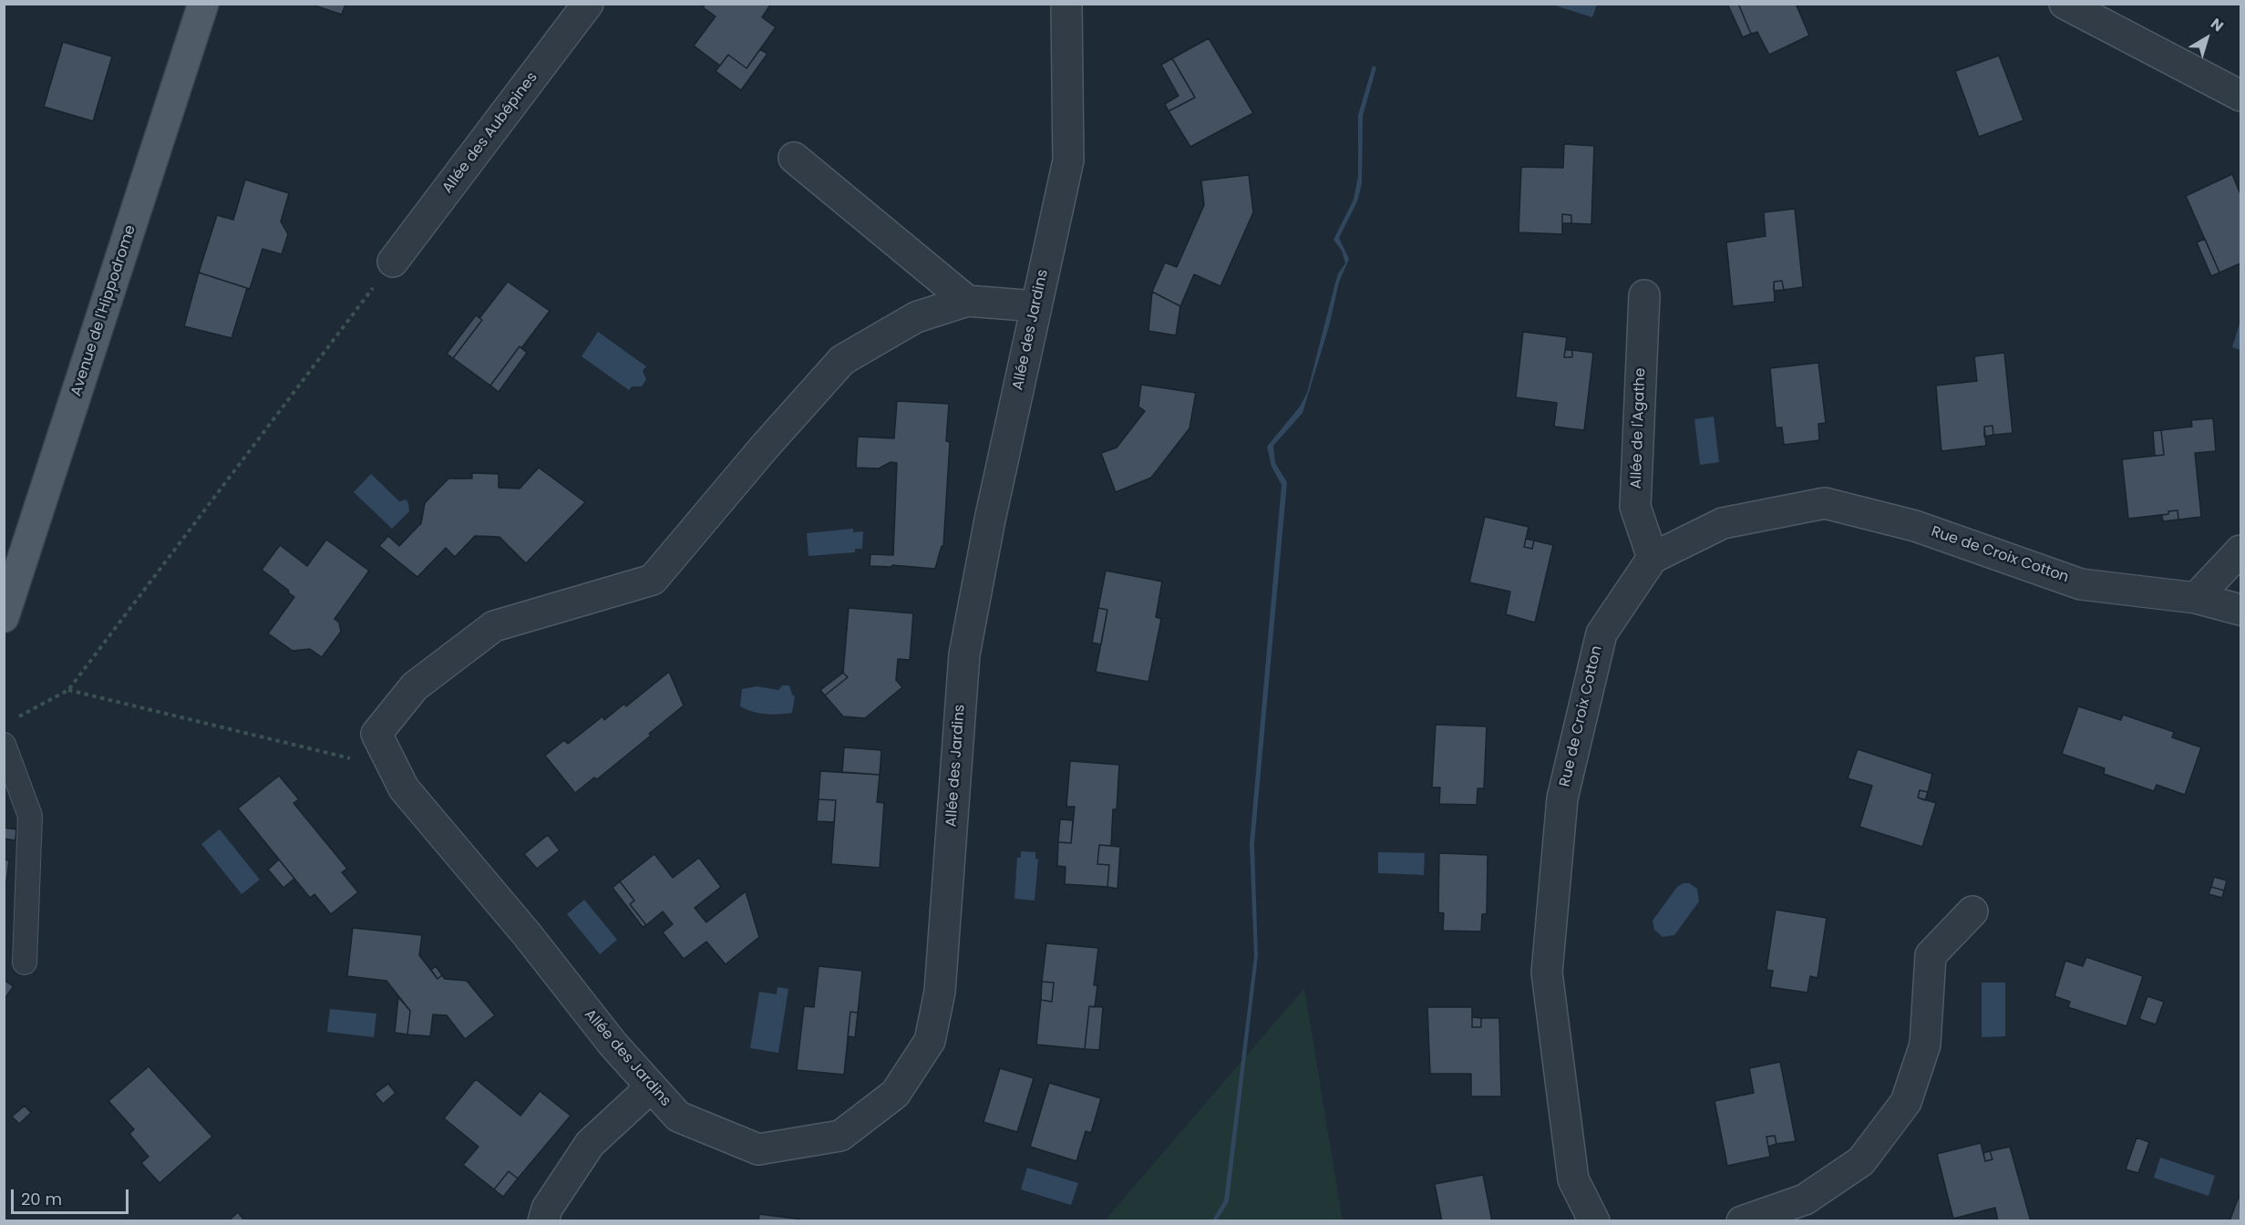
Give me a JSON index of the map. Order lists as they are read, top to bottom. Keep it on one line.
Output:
{"streets":{"main road":["Avenue de l'Hippodrome"],"street":["Allée des Aubépines","Allée des Jardins","Allée de l'Agathe","Rue de Croix Cotton"]},"crossings":[["Allée de l'Agathe","Rue de Croix Cotton"]],"scale_bar":"20 m","north":"top right"}
